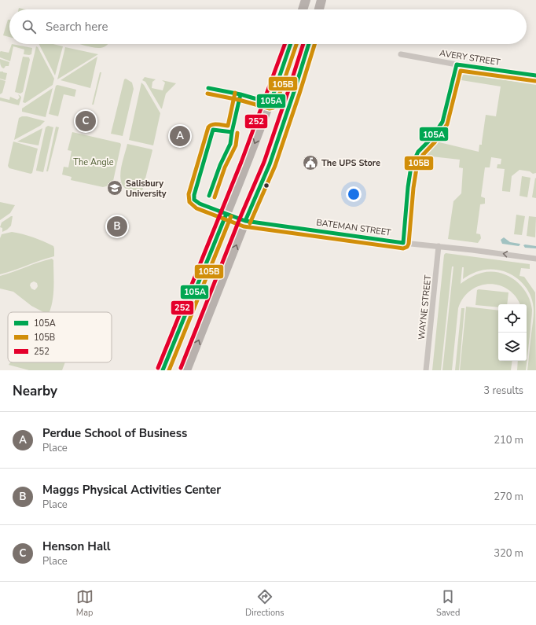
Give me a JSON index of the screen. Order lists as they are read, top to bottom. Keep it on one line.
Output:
{"streets":{"street":["AVERY STREET","BATEMAN STREET","WAYNE STREET"]},"crossings":[["BATEMAN STREET","WAYNE STREET"]],"parks":["The Angle"],"places":{"public building":["The UPS Store"],"school or university":["Salisbury University"]},"lines":["transit line 105A","transit line 105B","transit line 252"],"legend":["105A","105B","252"],"page":{"search":"Search here","pins":["C","A","B"],"heading":["Nearby","3 results"],"list":[{"mark":"A","name":"Perdue School of Business","note":"Place","value":"210 m"},{"mark":"B","name":"Maggs Physical Activities Center","note":"Place","value":"270 m"},{"mark":"C","name":"Henson Hall","note":"Place","value":"320 m"}],"nav":["Map","Directions","Saved"]}}
